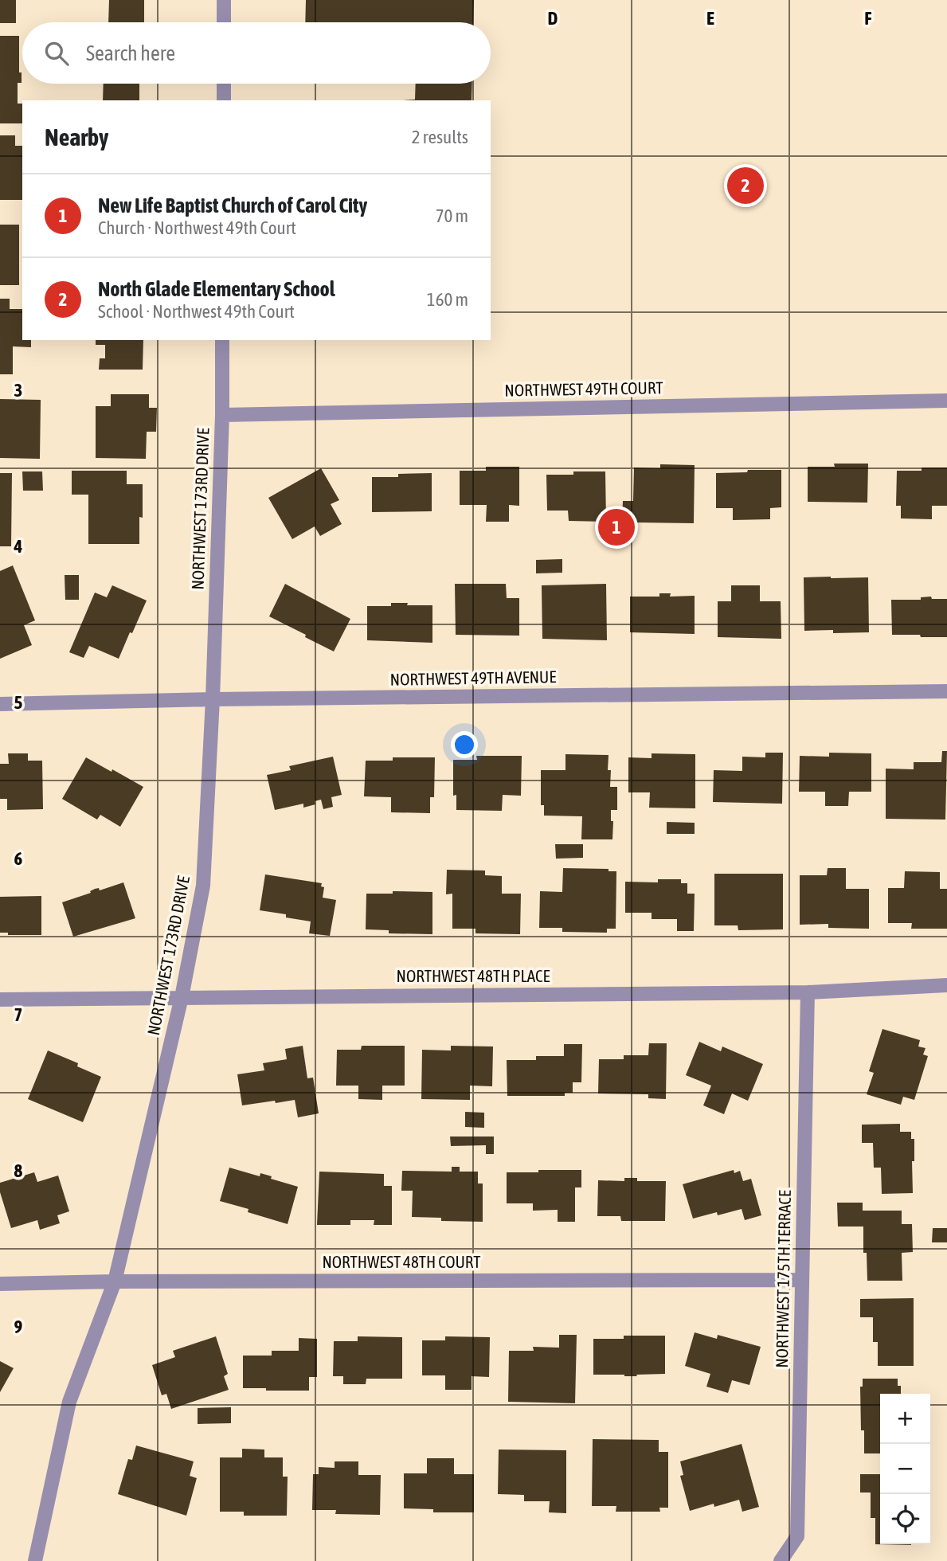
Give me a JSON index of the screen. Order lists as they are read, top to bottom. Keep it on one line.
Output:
{"streets":{"street":["NORTHWEST 49TH COURT","NORTHWEST 173RD DRIVE","NORTHWEST 49TH AVENUE","NORTHWEST 48TH PLACE","NORTHWEST 48TH COURT","NORTHWEST 175TH TERRACE"]},"crossings":[["NORTHWEST 49TH COURT","NORTHWEST 173RD DRIVE"],["NORTHWEST 173RD DRIVE","NORTHWEST 49TH AVENUE"],["NORTHWEST 173RD DRIVE","NORTHWEST 48TH PLACE"],["NORTHWEST 173RD DRIVE","NORTHWEST 48TH COURT"],["NORTHWEST 48TH PLACE","NORTHWEST 175TH TERRACE"],["NORTHWEST 48TH COURT","NORTHWEST 175TH TERRACE"]],"page":{"search":"Search here","heading":["Nearby","2 results"],"pins":["2","1"],"list":[{"mark":"1","name":"New Life Baptist Church of Carol City","note":"Church · Northwest 49th Court","value":"70 m"},{"mark":"2","name":"North Glade Elementary School","note":"School · Northwest 49th Court","value":"160 m"}],"map_buttons":["+","−"]},"grid":{"columns":["D","E","F"],"rows":["3","4","5","6","7","8","9"]}}
